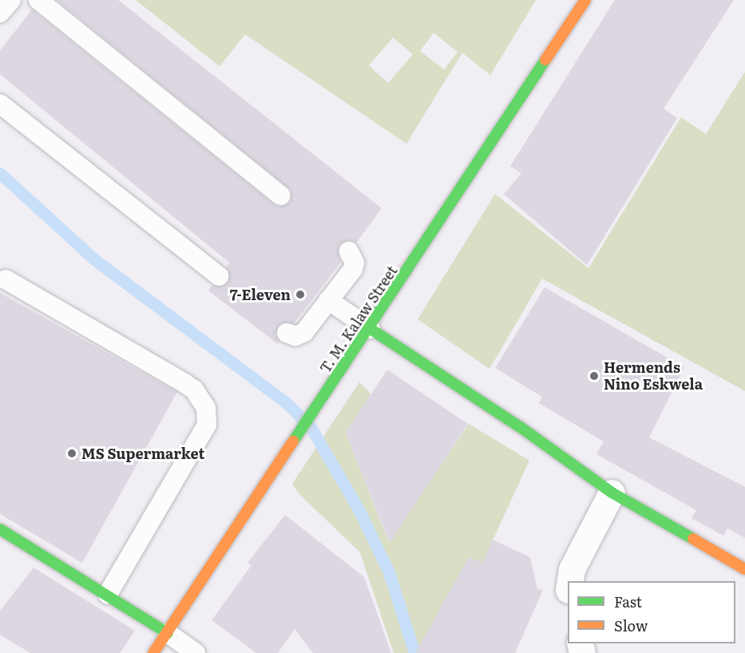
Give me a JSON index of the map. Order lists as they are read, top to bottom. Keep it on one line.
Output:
{"streets":{"street":["T. M. Kalaw Street"]},"places":["7-Eleven","Hermends Nino Eskwela","MS Supermarket"],"legend":["Fast","Slow"]}
